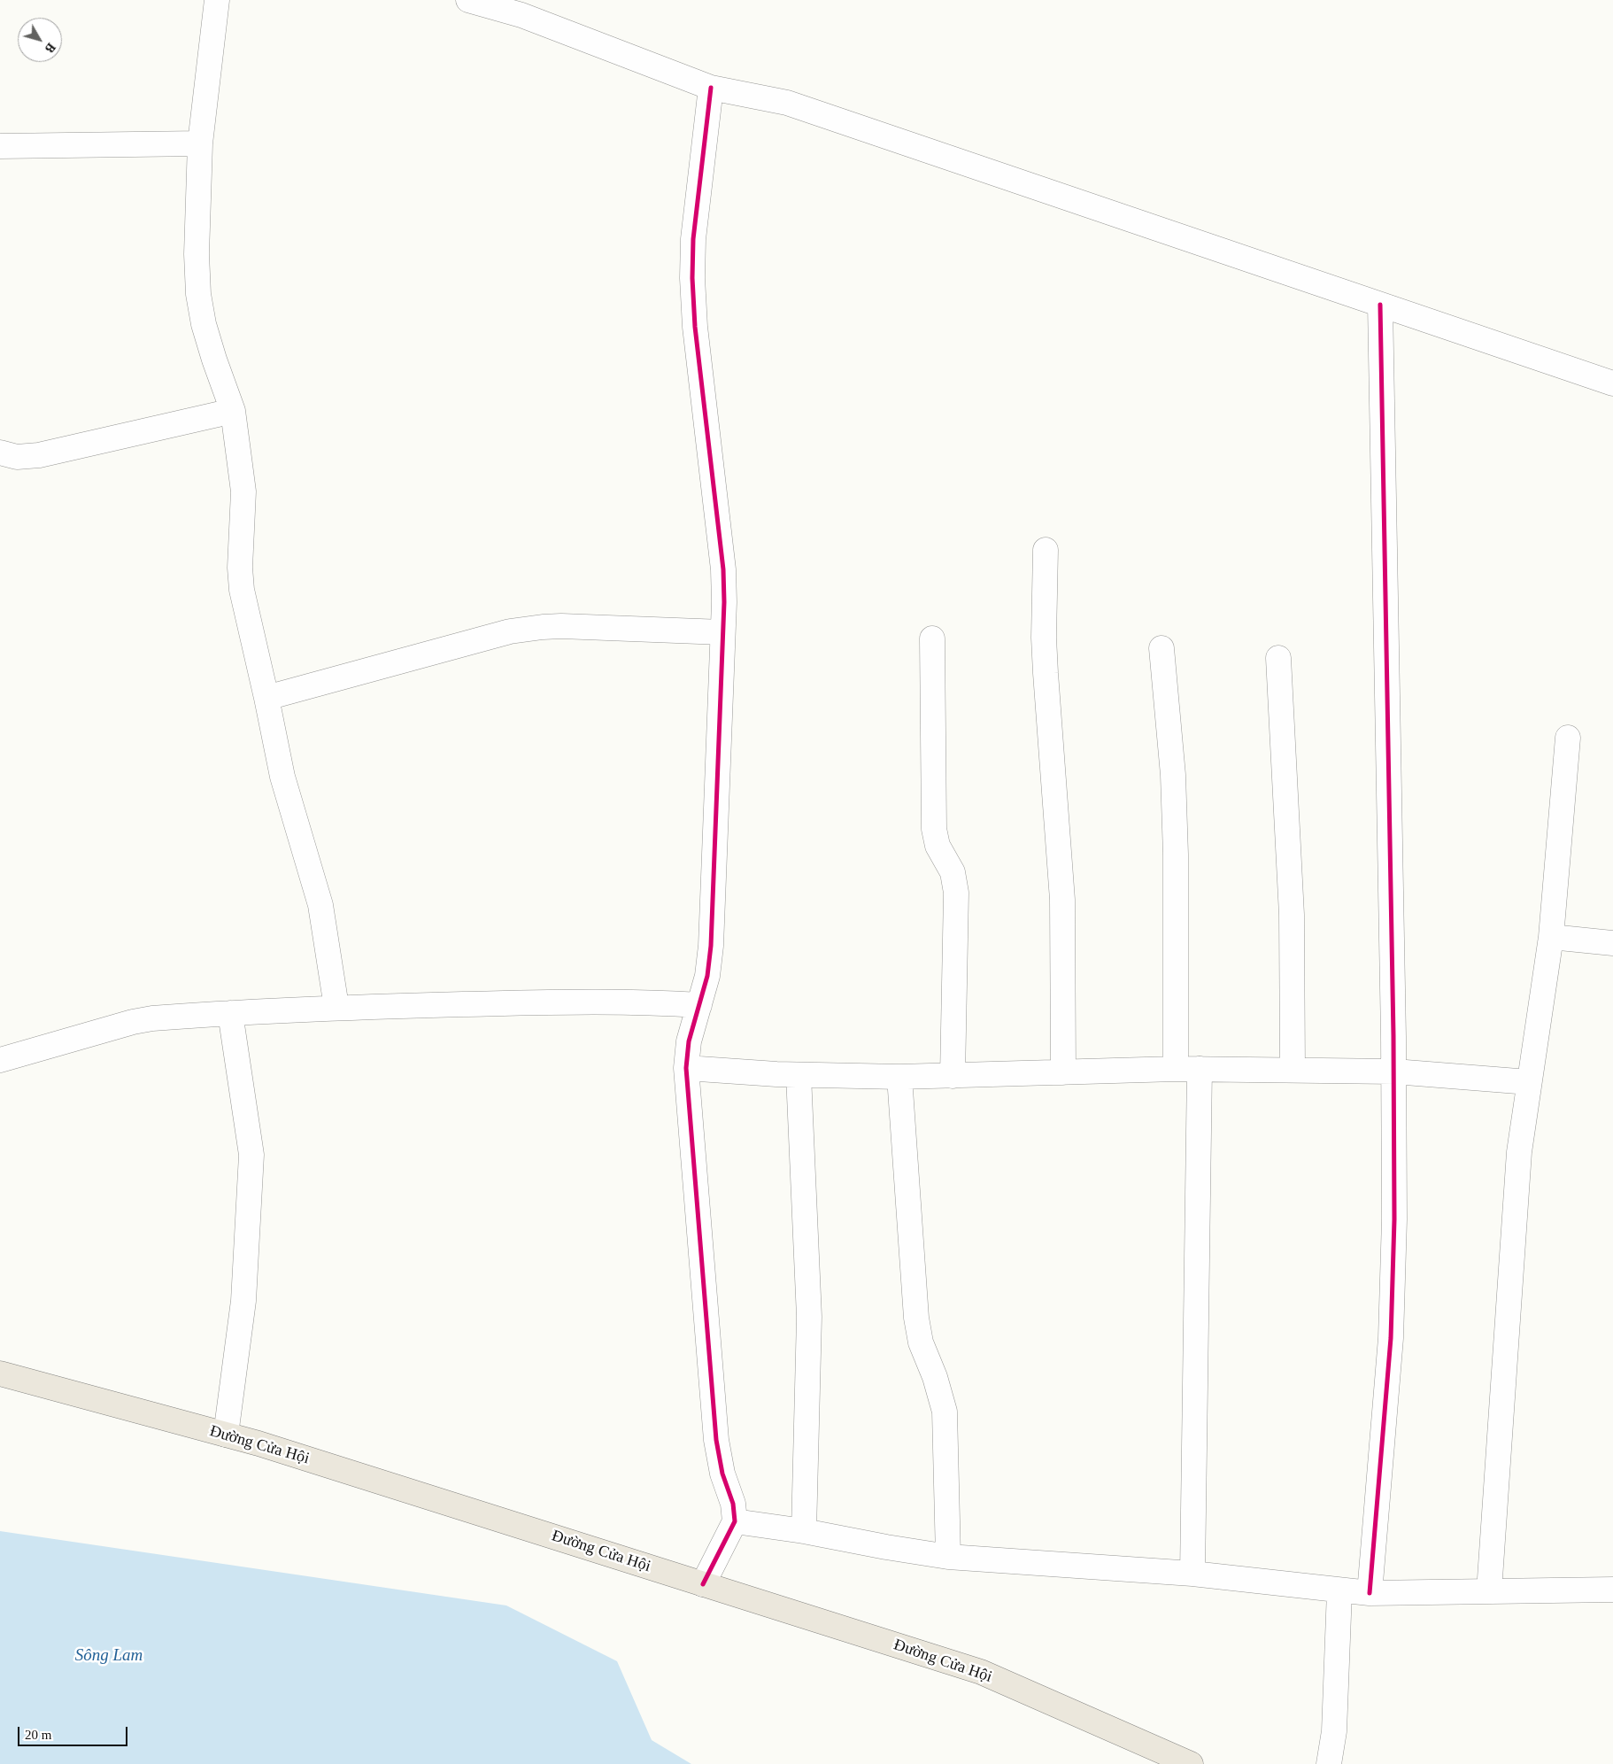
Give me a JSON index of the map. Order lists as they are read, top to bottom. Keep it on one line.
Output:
{"streets":{"main road":["Đường Cửa Hội"]},"water":["Sông Lam"],"scale_bar":"20 m","north":"bottom right"}
